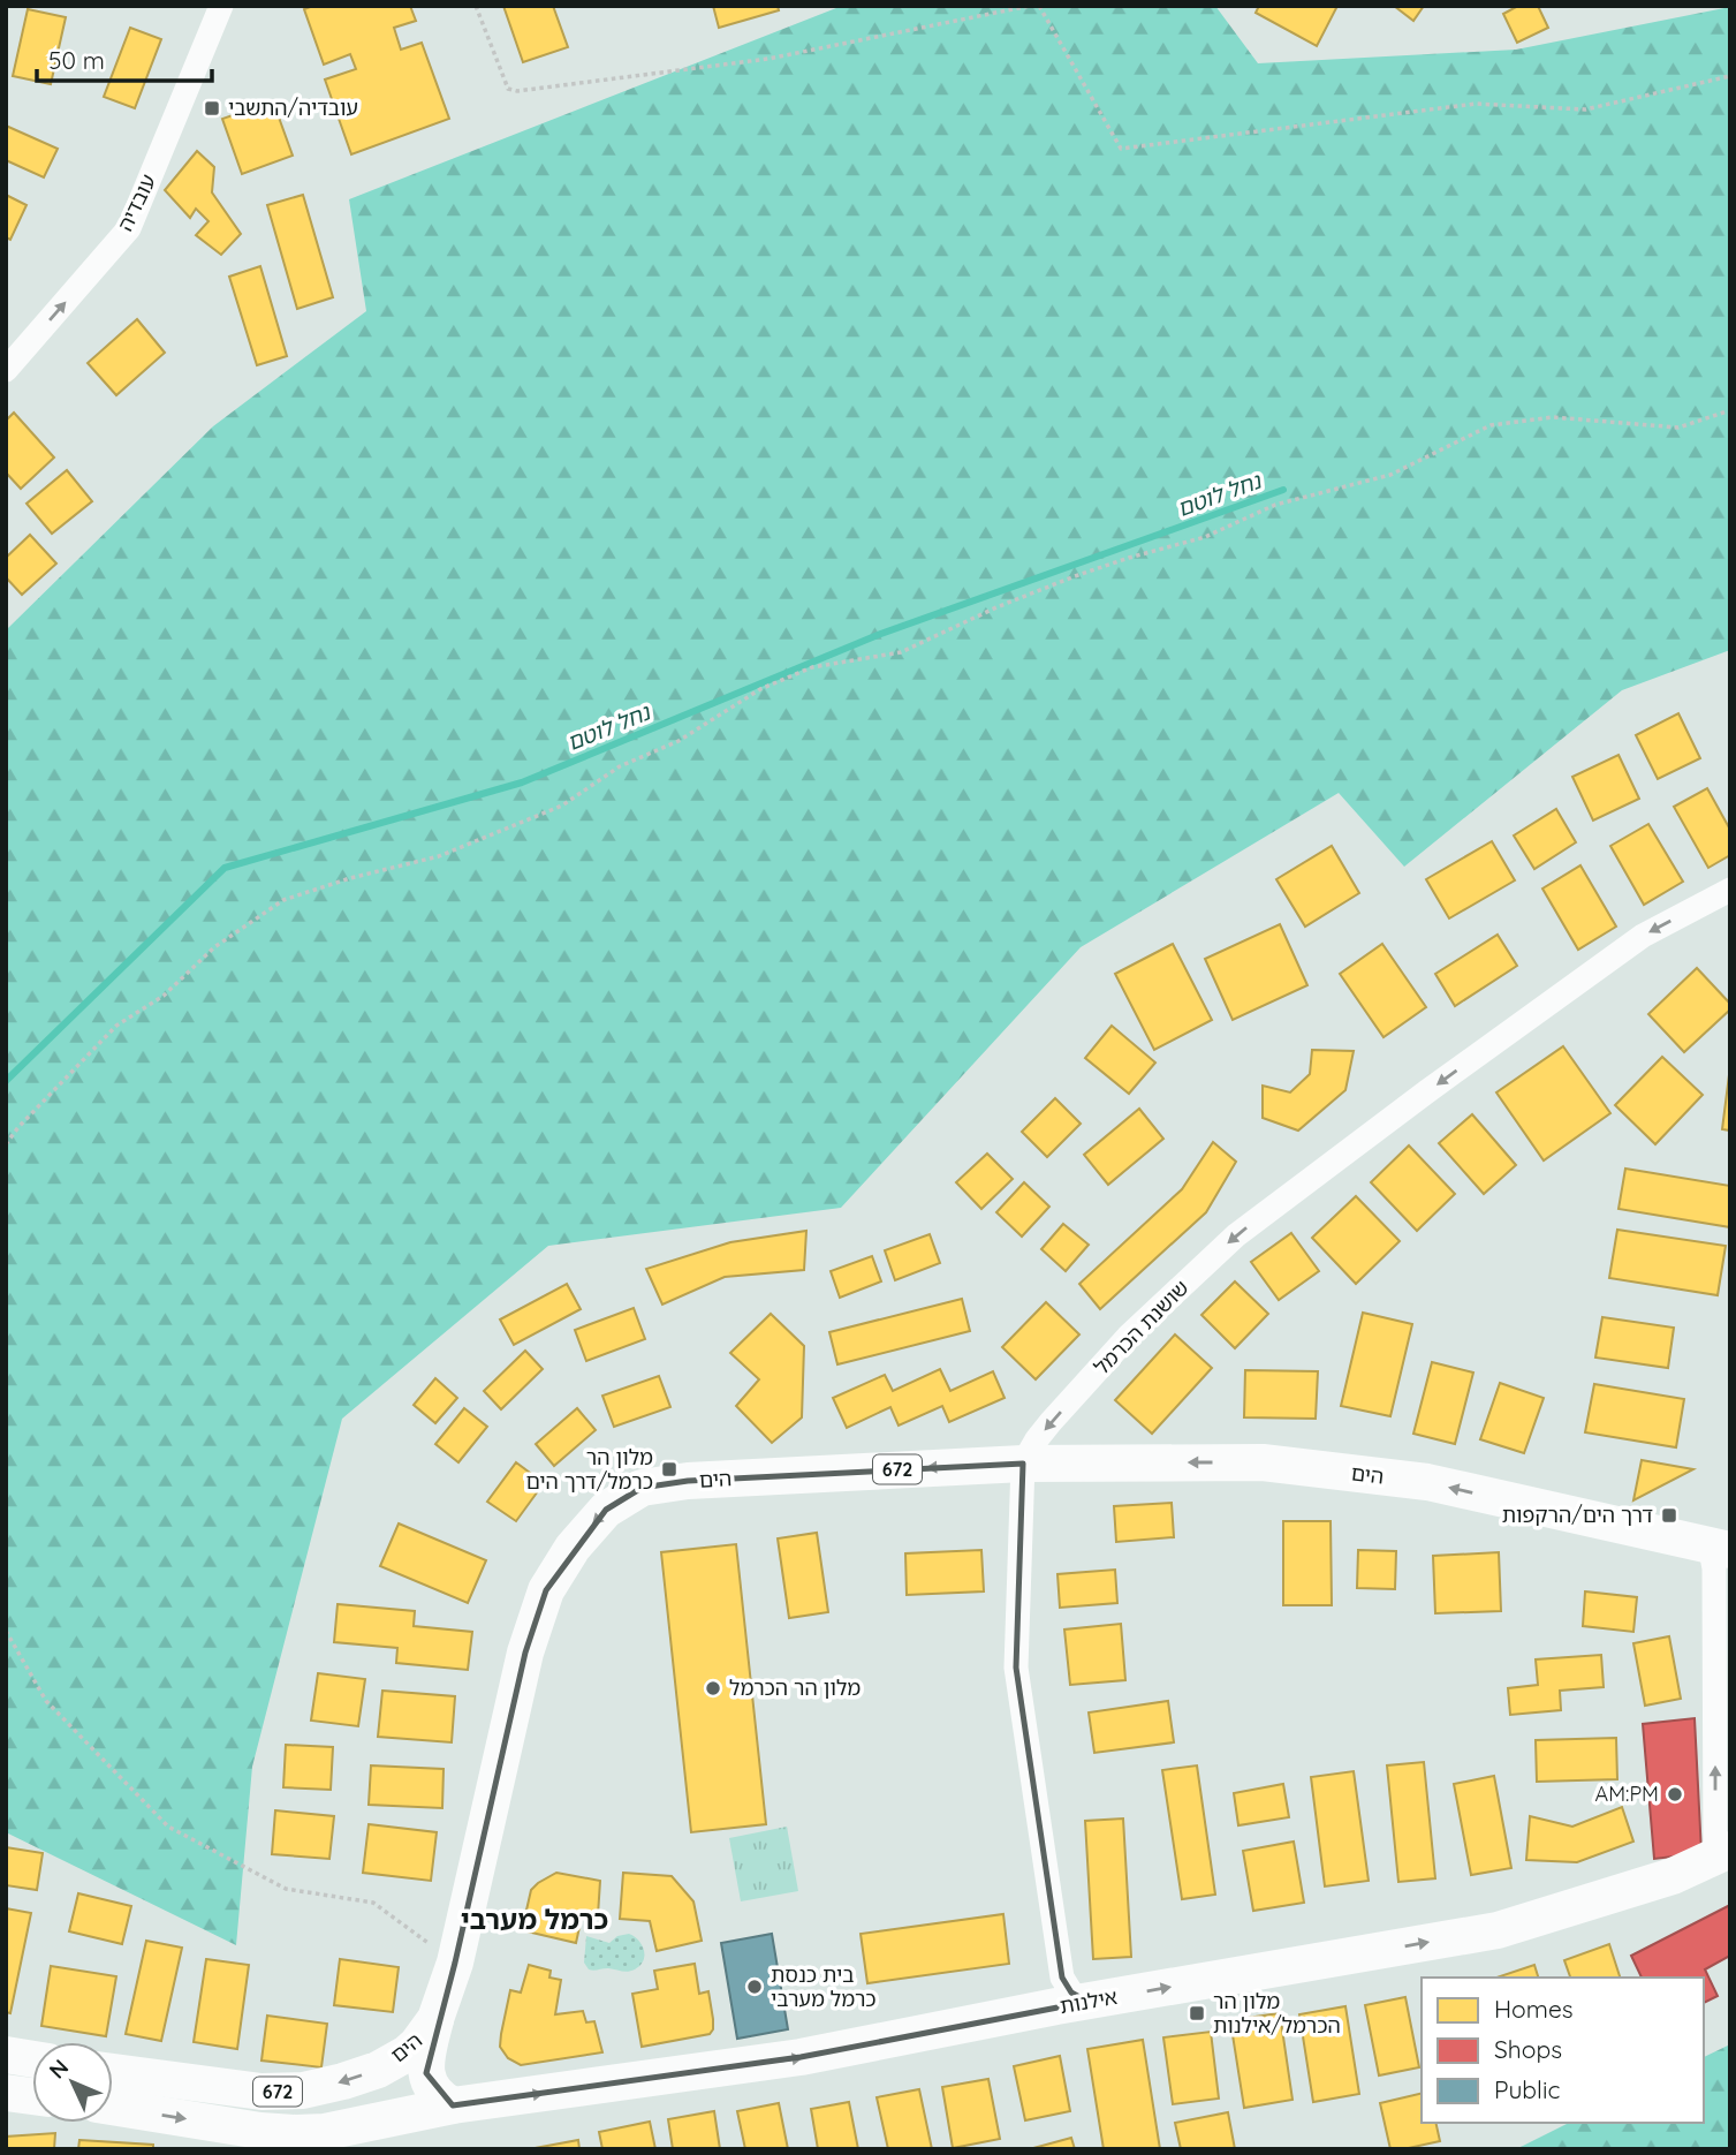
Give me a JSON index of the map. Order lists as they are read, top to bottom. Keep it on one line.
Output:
{"streets":{"main road":["672","הים","אילנות"],"street":["עובדיה","שושנת הכרמל"]},"crossings":[["שושנת הכרמל","הים"],["672","אילנות"]],"one_way":["עובדיה","שושנת הכרמל","הים","אילנות"],"districts":["כרמל מערבי"],"water":["נחל לוטם"],"places":{"transit":["עובדיה/התשבי","מלון הר כרמל/דרך הים","דרך הים/הרקפות","מלון הר הכרמל/אילנות"],"other":["מלון הר הכרמל","AM:PM","בית כנסת כרמל מערבי"]},"legend":["Homes","Shops","Public"],"scale_bar":"50 m","north":"top left"}
